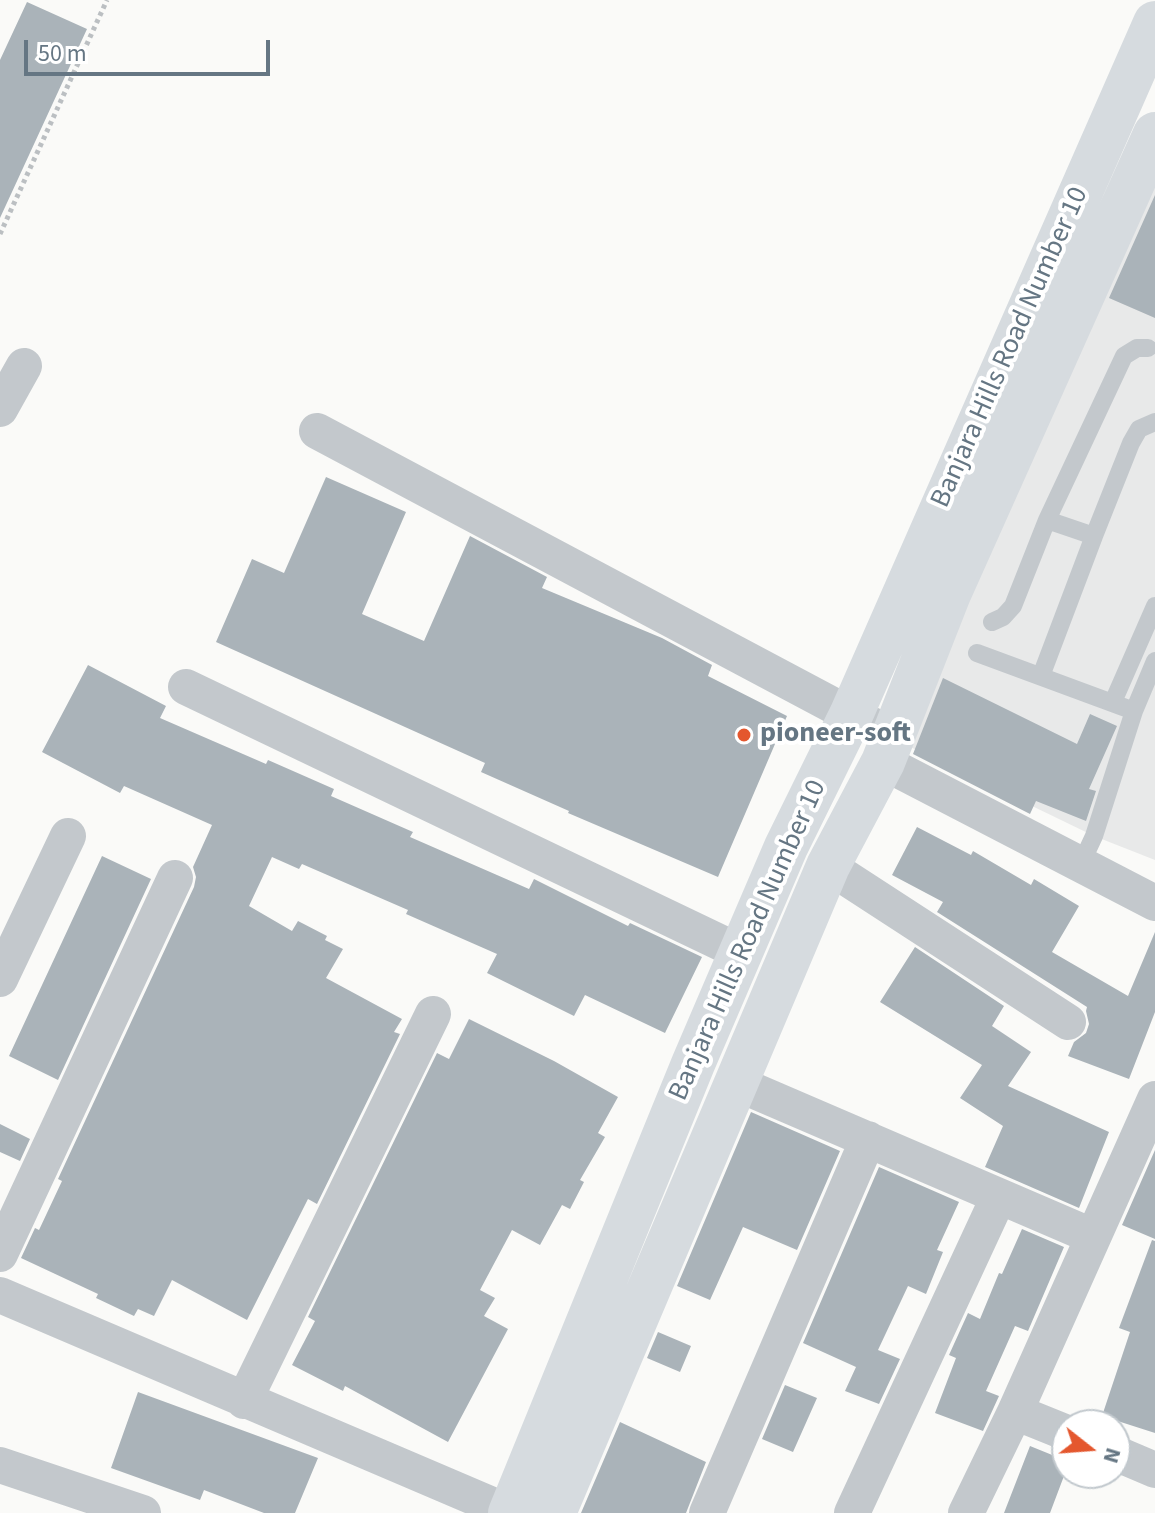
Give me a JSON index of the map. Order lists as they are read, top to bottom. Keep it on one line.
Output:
{"streets":{"main road":["Banjara Hills Road Number 10"]},"places":["pioneer-soft"],"scale_bar":"50 m","north":"right"}
